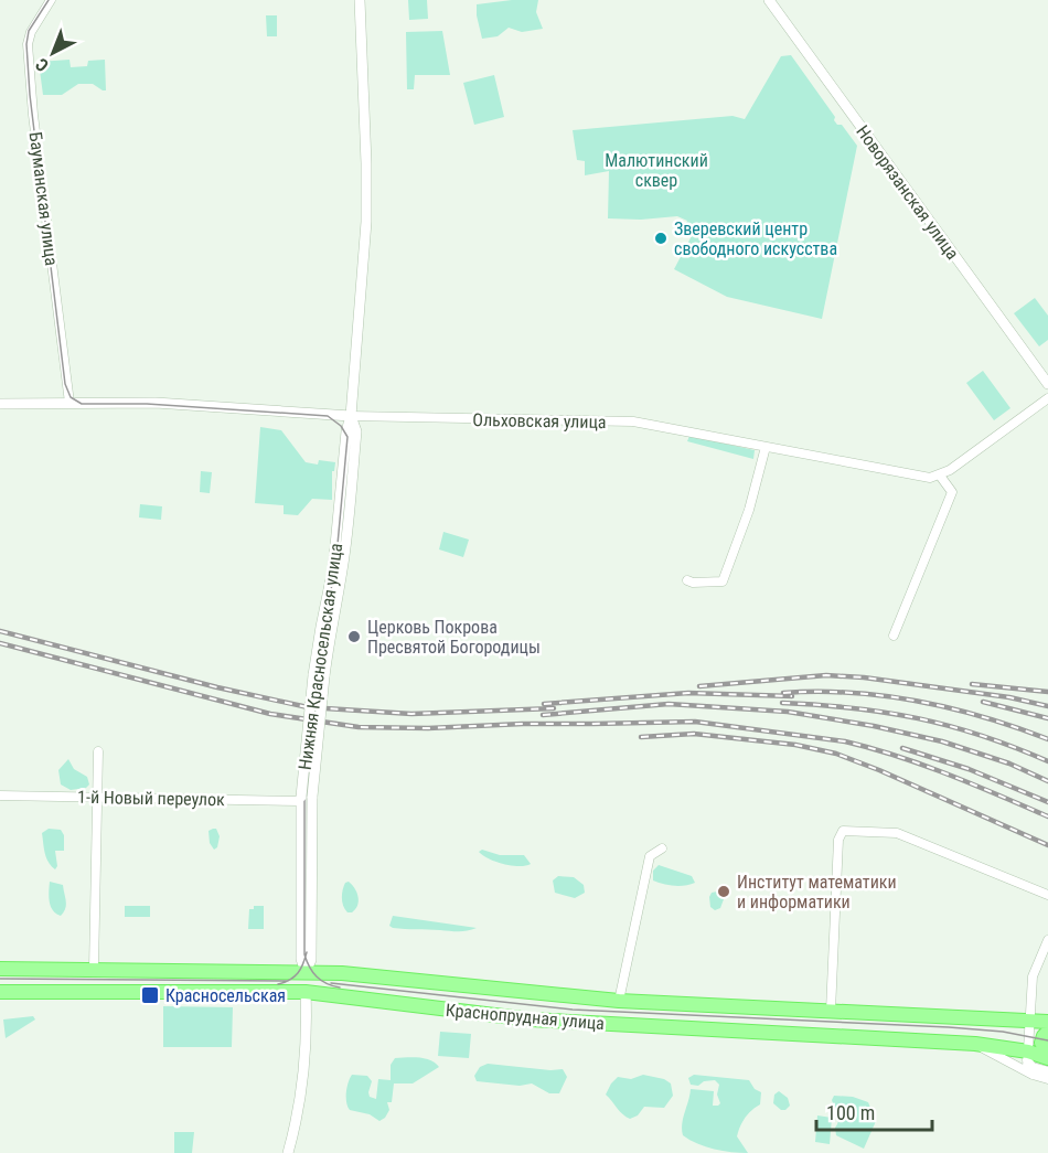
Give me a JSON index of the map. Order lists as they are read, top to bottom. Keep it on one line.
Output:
{"streets":{"main road":["Краснопрудная улица"],"street":["Новорязанская улица","Бауманская улица","Ольховская улица","Нижняя Красносельская улица","1-й Новый переулок"]},"crossings":[["Бауманская улица","Ольховская улица"],["Ольховская улица","Нижняя Красносельская улица"],["Нижняя Красносельская улица","1-й Новый переулок"],["Нижняя Красносельская улица","Краснопрудная улица"]],"parks":["Малютинский сквер"],"places":{"other":["Зверевский центр свободного искусства","Церковь Покрова Пресвятой Богородицы","Институт математики и информатики"],"transit":["Красносельская"]},"scale_bar":"100 m","north":"bottom left"}
